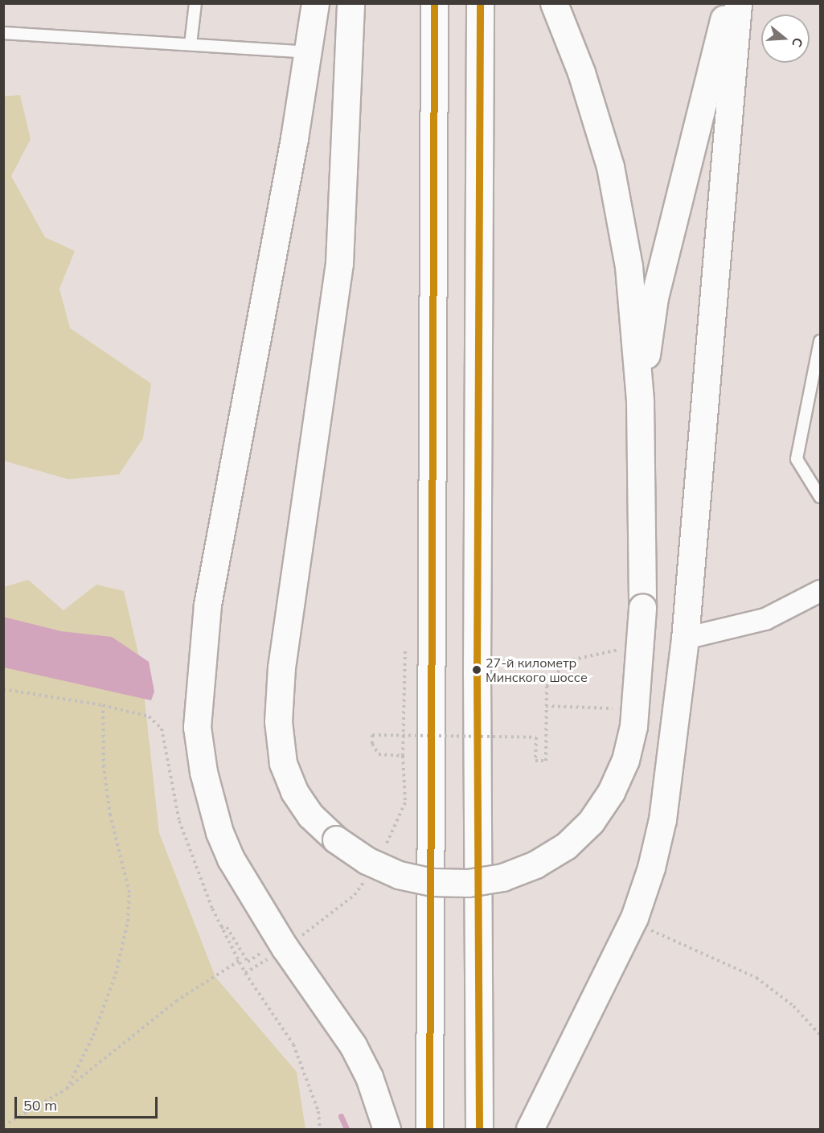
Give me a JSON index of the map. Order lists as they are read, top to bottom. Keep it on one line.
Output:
{"places":["27-й километр Минского шоссе"],"scale_bar":"50 m","north":"right"}
